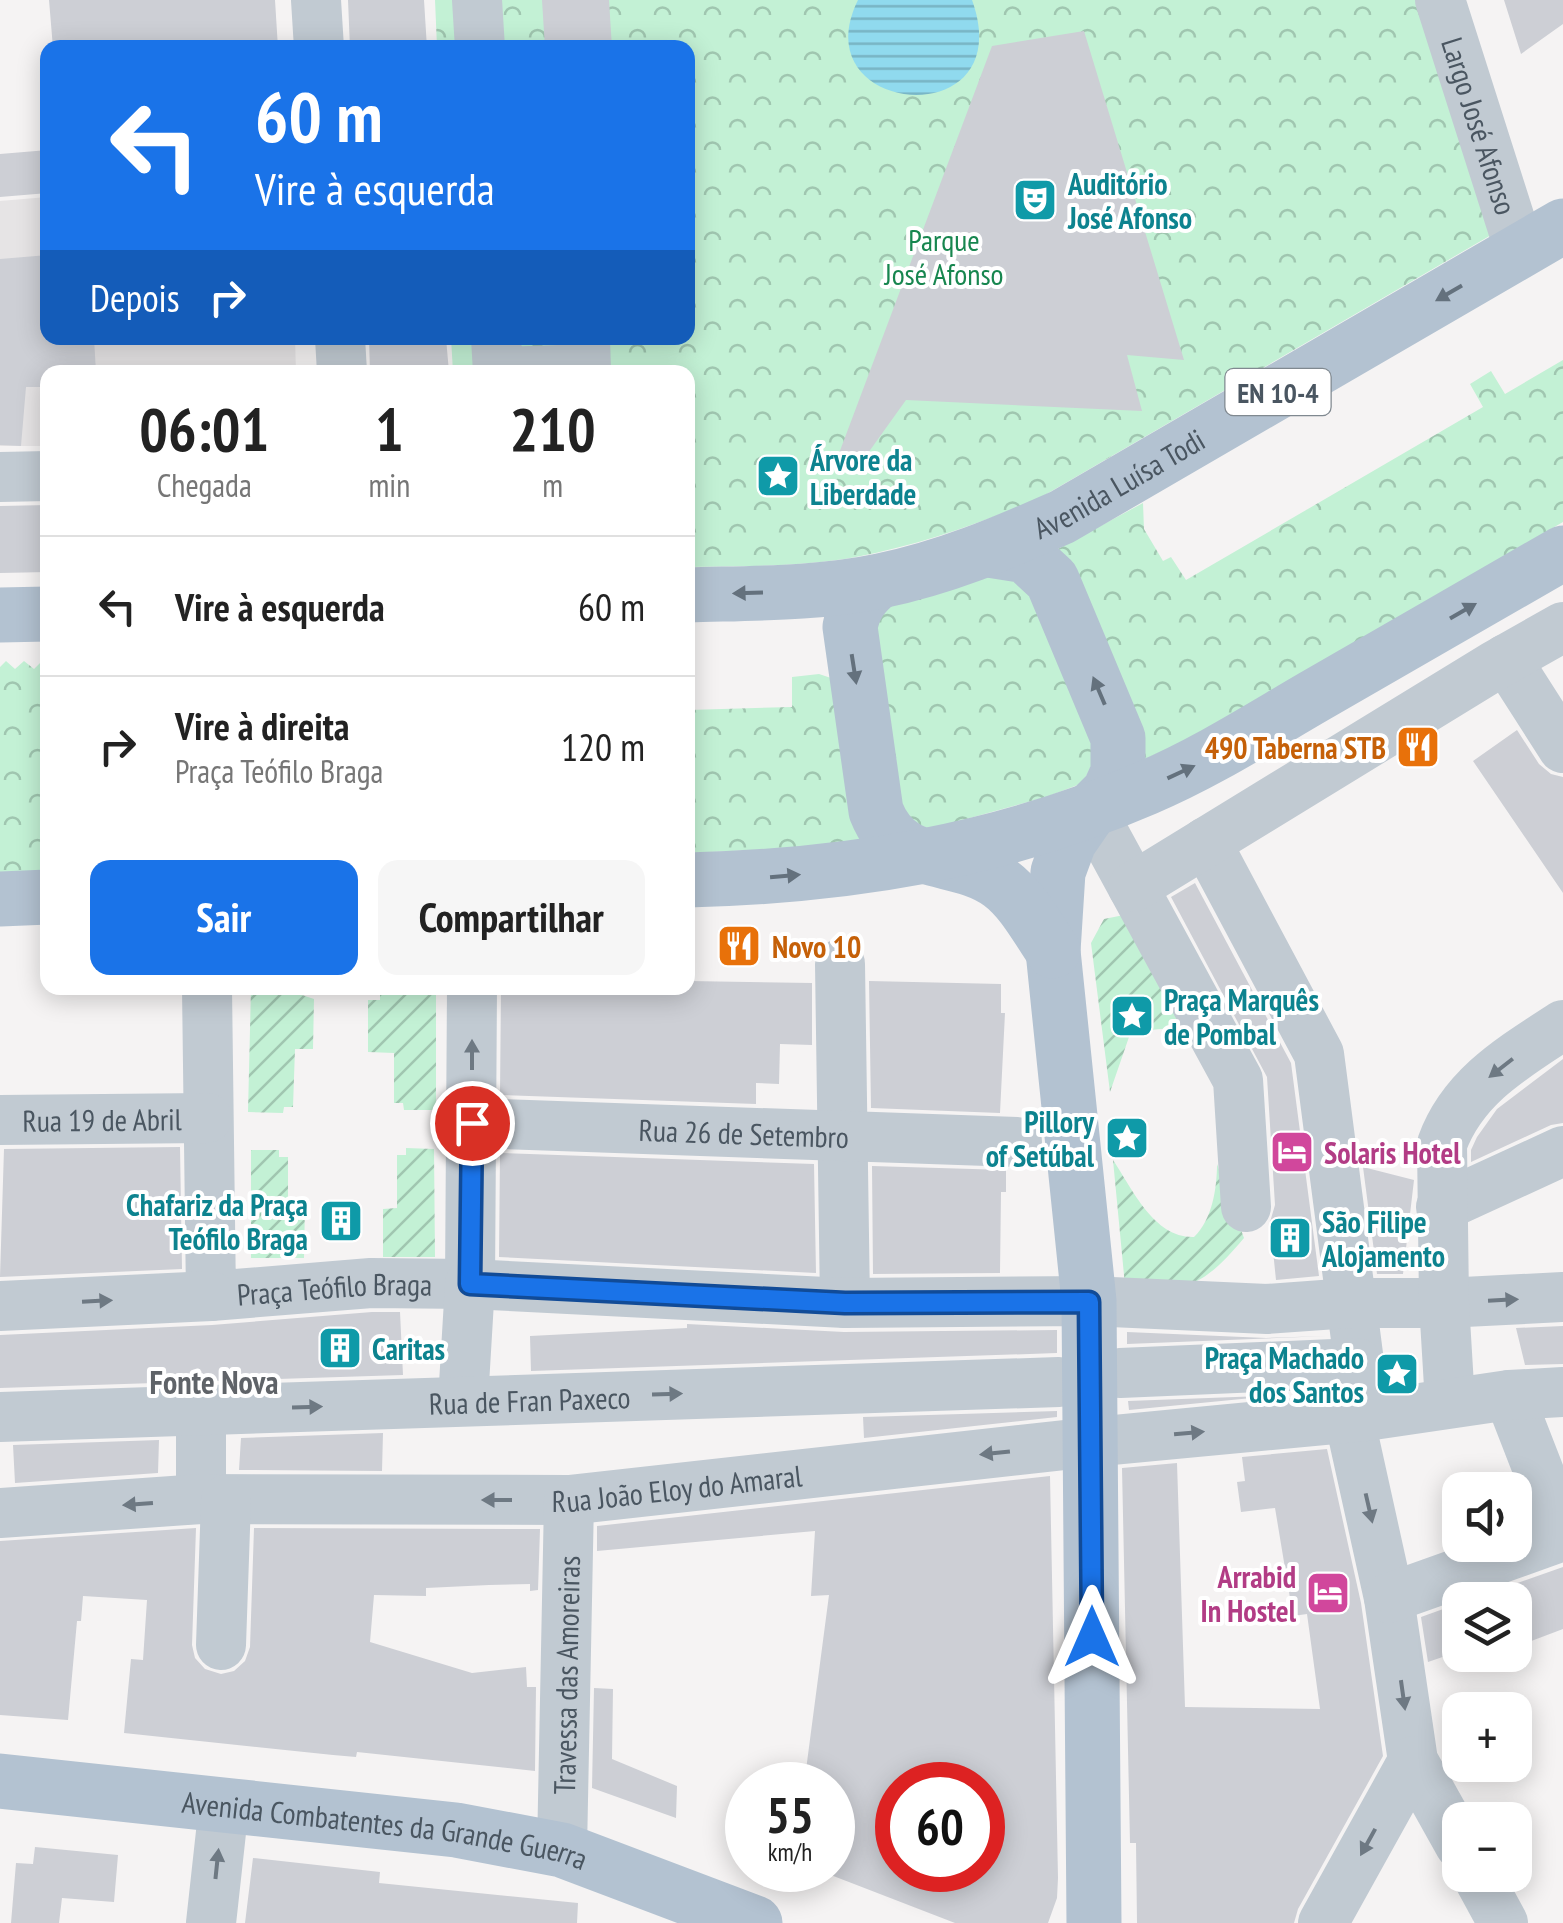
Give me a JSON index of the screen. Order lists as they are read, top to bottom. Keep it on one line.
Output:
{"streets":{"main road":["EN 10-4","Avenida Luísa Todi","Avenida Combatentes da Grande Guerra"],"street":["Largo José Afonso","Rua 19 de Abril","Rua 26 de Setembro","Praça Teófilo Braga","Rua de Fran Paxeco","Rua João Eloy do Amaral","Travessa das Amoreiras"]},"crossings":[["Largo José Afonso","Avenida Luísa Todi"],["Rua 19 de Abril","Praça Teófilo Braga"],["Rua 26 de Setembro","Praça Teófilo Braga"],["Rua João Eloy do Amaral","Travessa das Amoreiras"],["Travessa das Amoreiras","Avenida Combatentes da Grande Guerra"]],"districts":["Fonte Nova"],"parks":["Parque José Afonso"],"places":{"theatre":["Auditório José Afonso"],"place":["Árvore da Liberdade","Praça Marquês de Pombal","Pillory of Setúbal","Praça Machado dos Santos"],"restaurant":["490 Taberna STB","Novo 10"],"hotel":["Solaris Hotel","Arrabid In Hostel"],"building":["Chafariz da Praça Teófilo Braga","São Filipe Alojamento","Caritas"]},"page":{"turn":["60 m","Vire à esquerda"],"then":"Depois","eta":["06:01","Chegada","1","min","210","m"],"list":[{"name":"Vire à esquerda","value":"60 m"},{"name":"Vire à direita","note":"Praça Teófilo Braga","value":"120 m"}],"buttons":["Sair","Compartilhar"],"map_buttons":["+","−"],"speed":"55 km/h","limit":"60"}}
